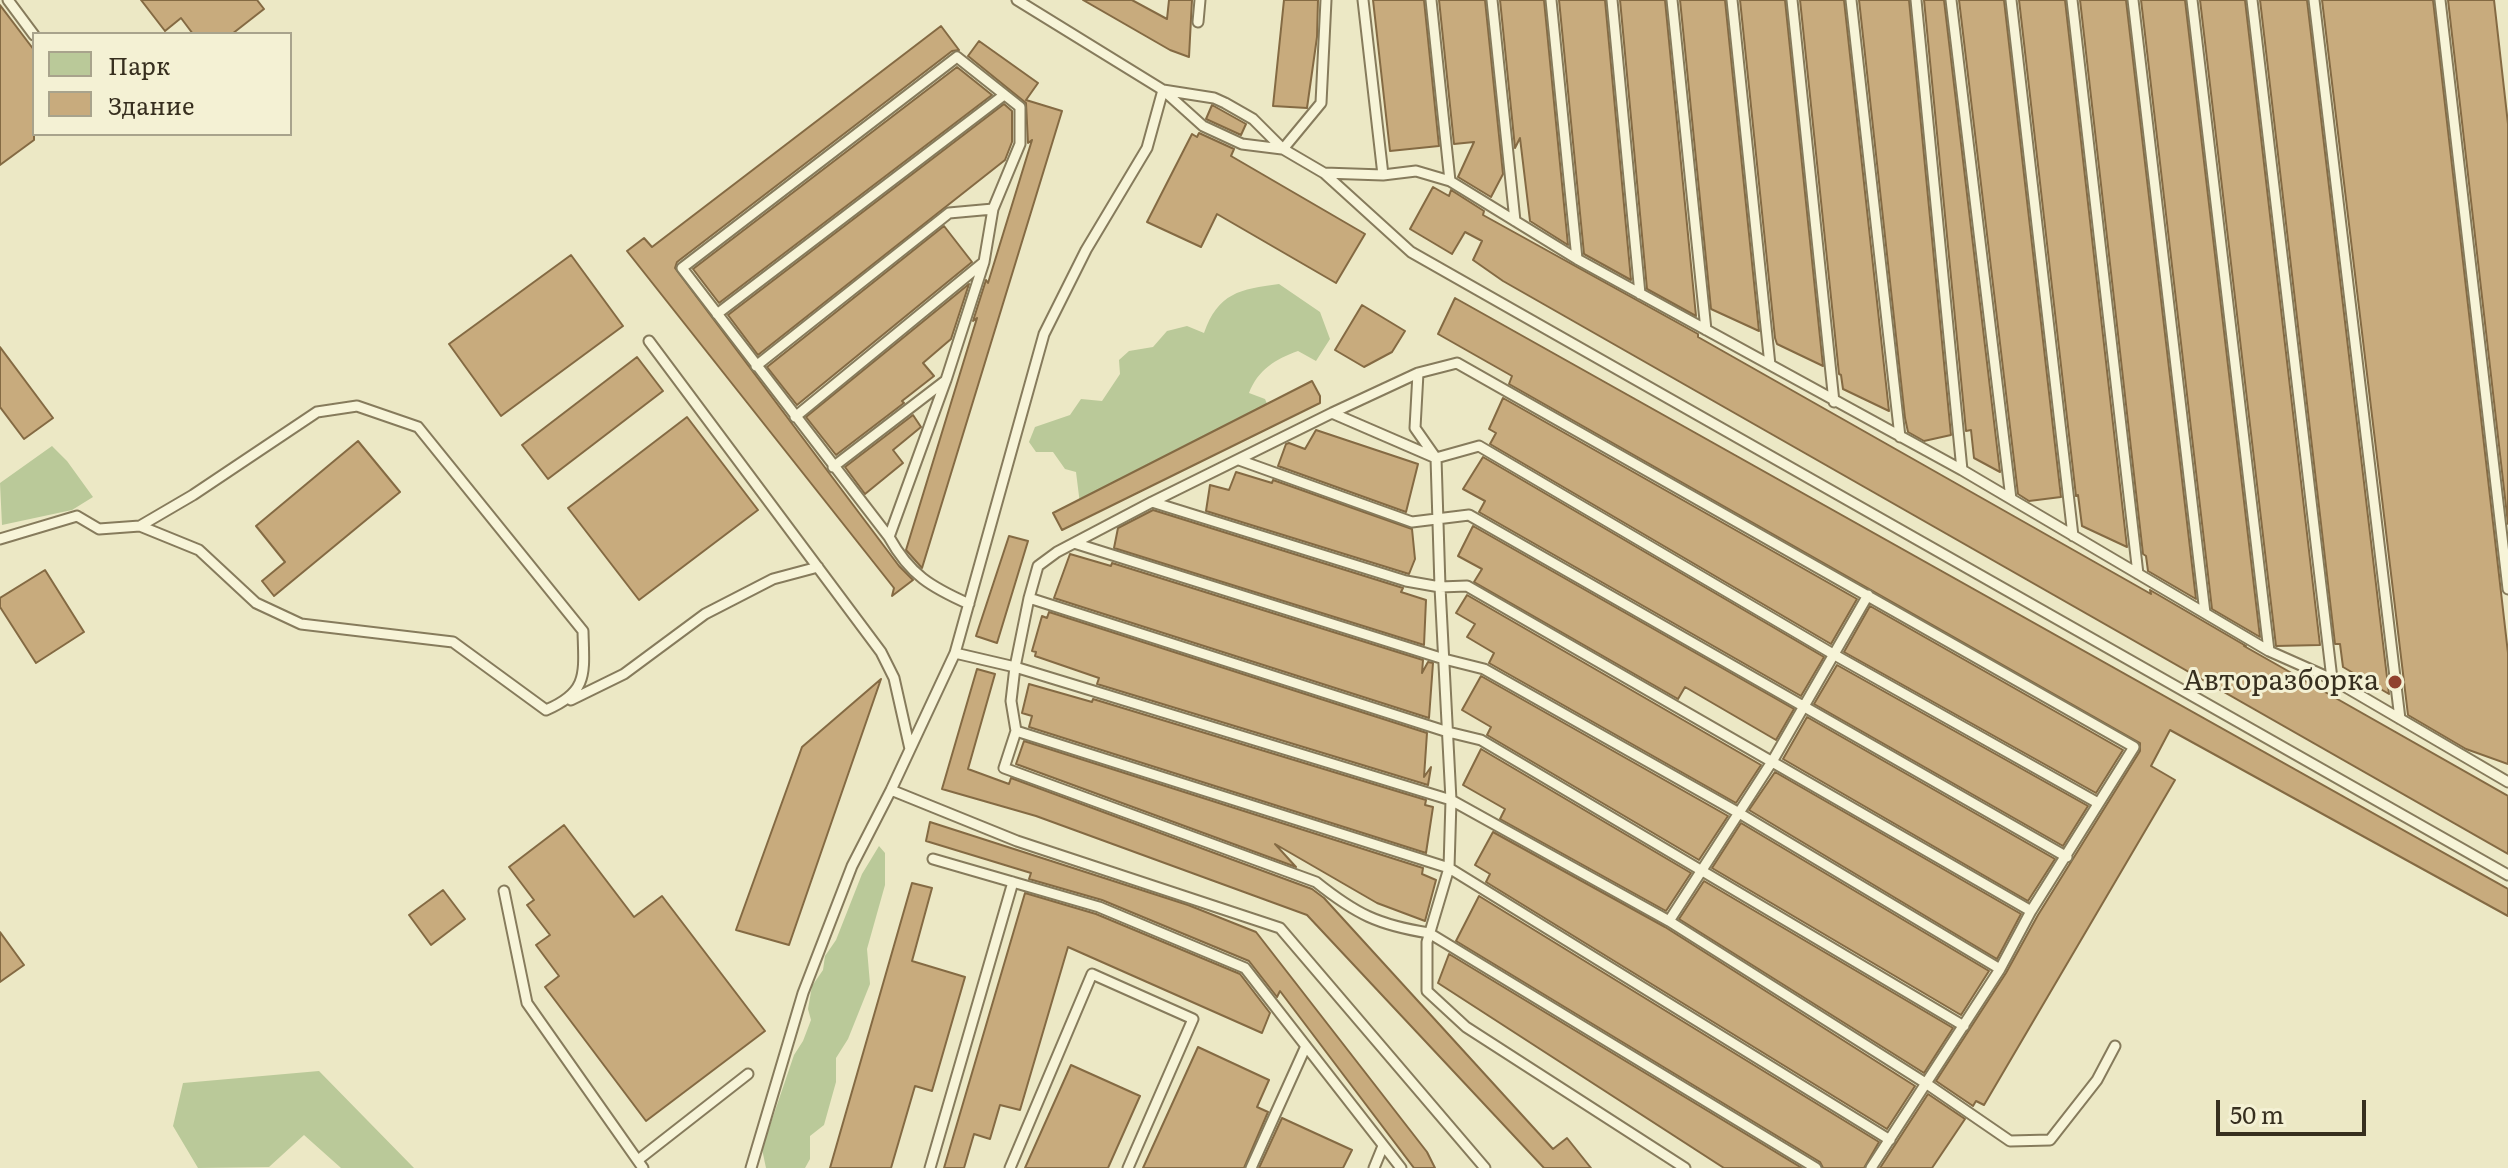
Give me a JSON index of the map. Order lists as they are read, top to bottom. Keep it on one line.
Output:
{"places":["Авторазборка"],"legend":["Парк","Здание"],"scale_bar":"50 m"}
